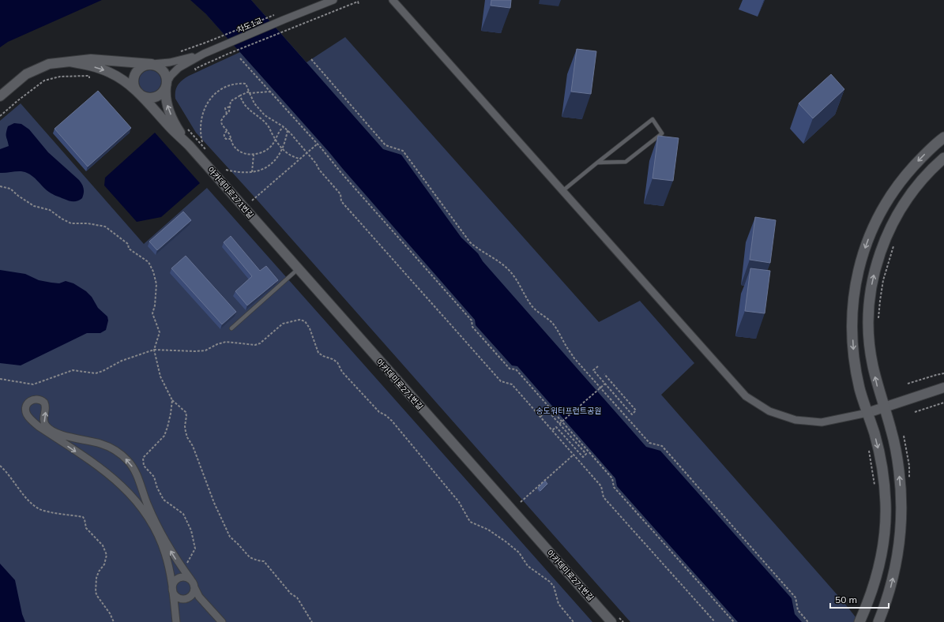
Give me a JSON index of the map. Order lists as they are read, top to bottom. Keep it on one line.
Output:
{"streets":{"street":["차도1교","아카데미로271번길"]},"parks":["송도워터프런트공원"],"scale_bar":"50 m"}
